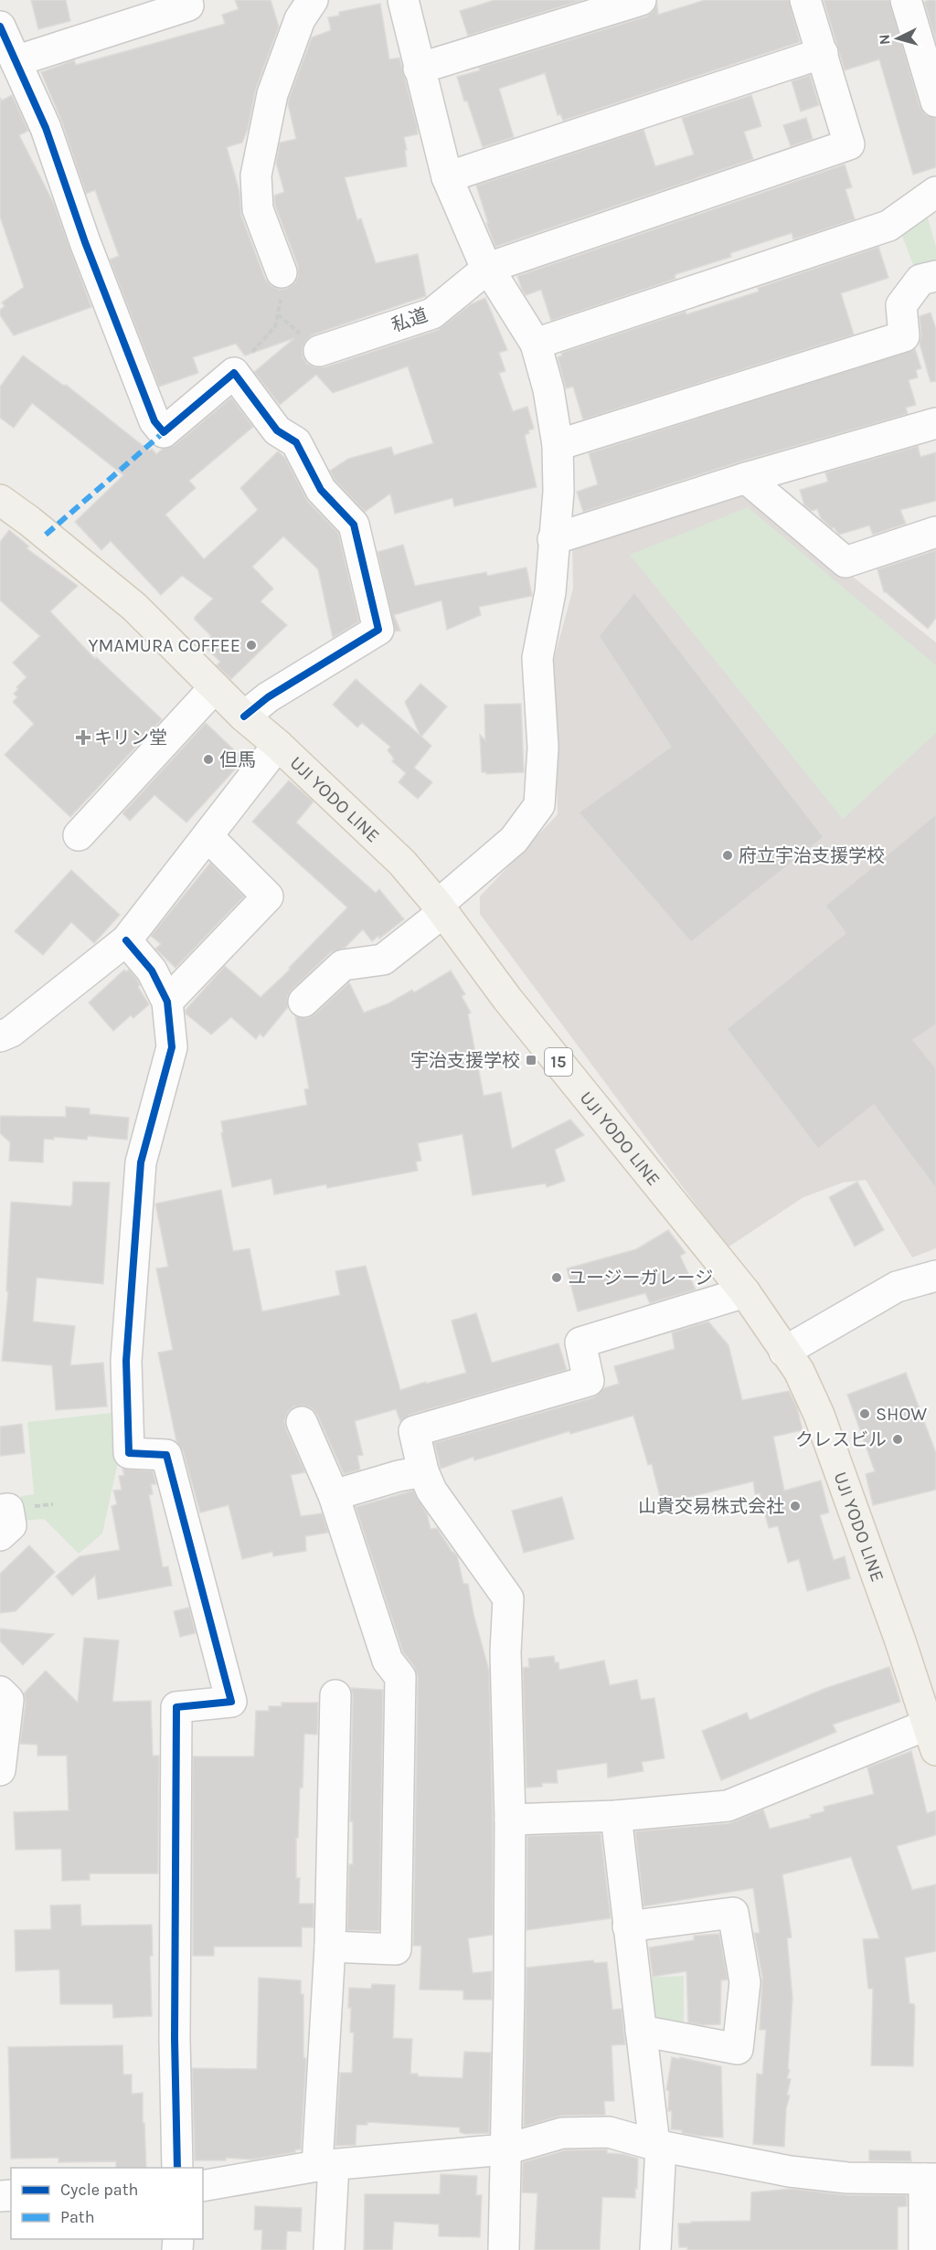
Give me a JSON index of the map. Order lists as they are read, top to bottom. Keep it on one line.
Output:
{"streets":{"main road":["UJI YODO LINE","15"],"street":["私道"]},"places":{"other":["YMAMURA COFFEE","但馬","府立宇治支援学校","ユージーガレージ","SHOW","クレスビル","山貴交易株式会社"],"health":["キリン堂"],"transit":["宇治支援学校"]},"legend":["Cycle path","Path"],"north":"left"}
